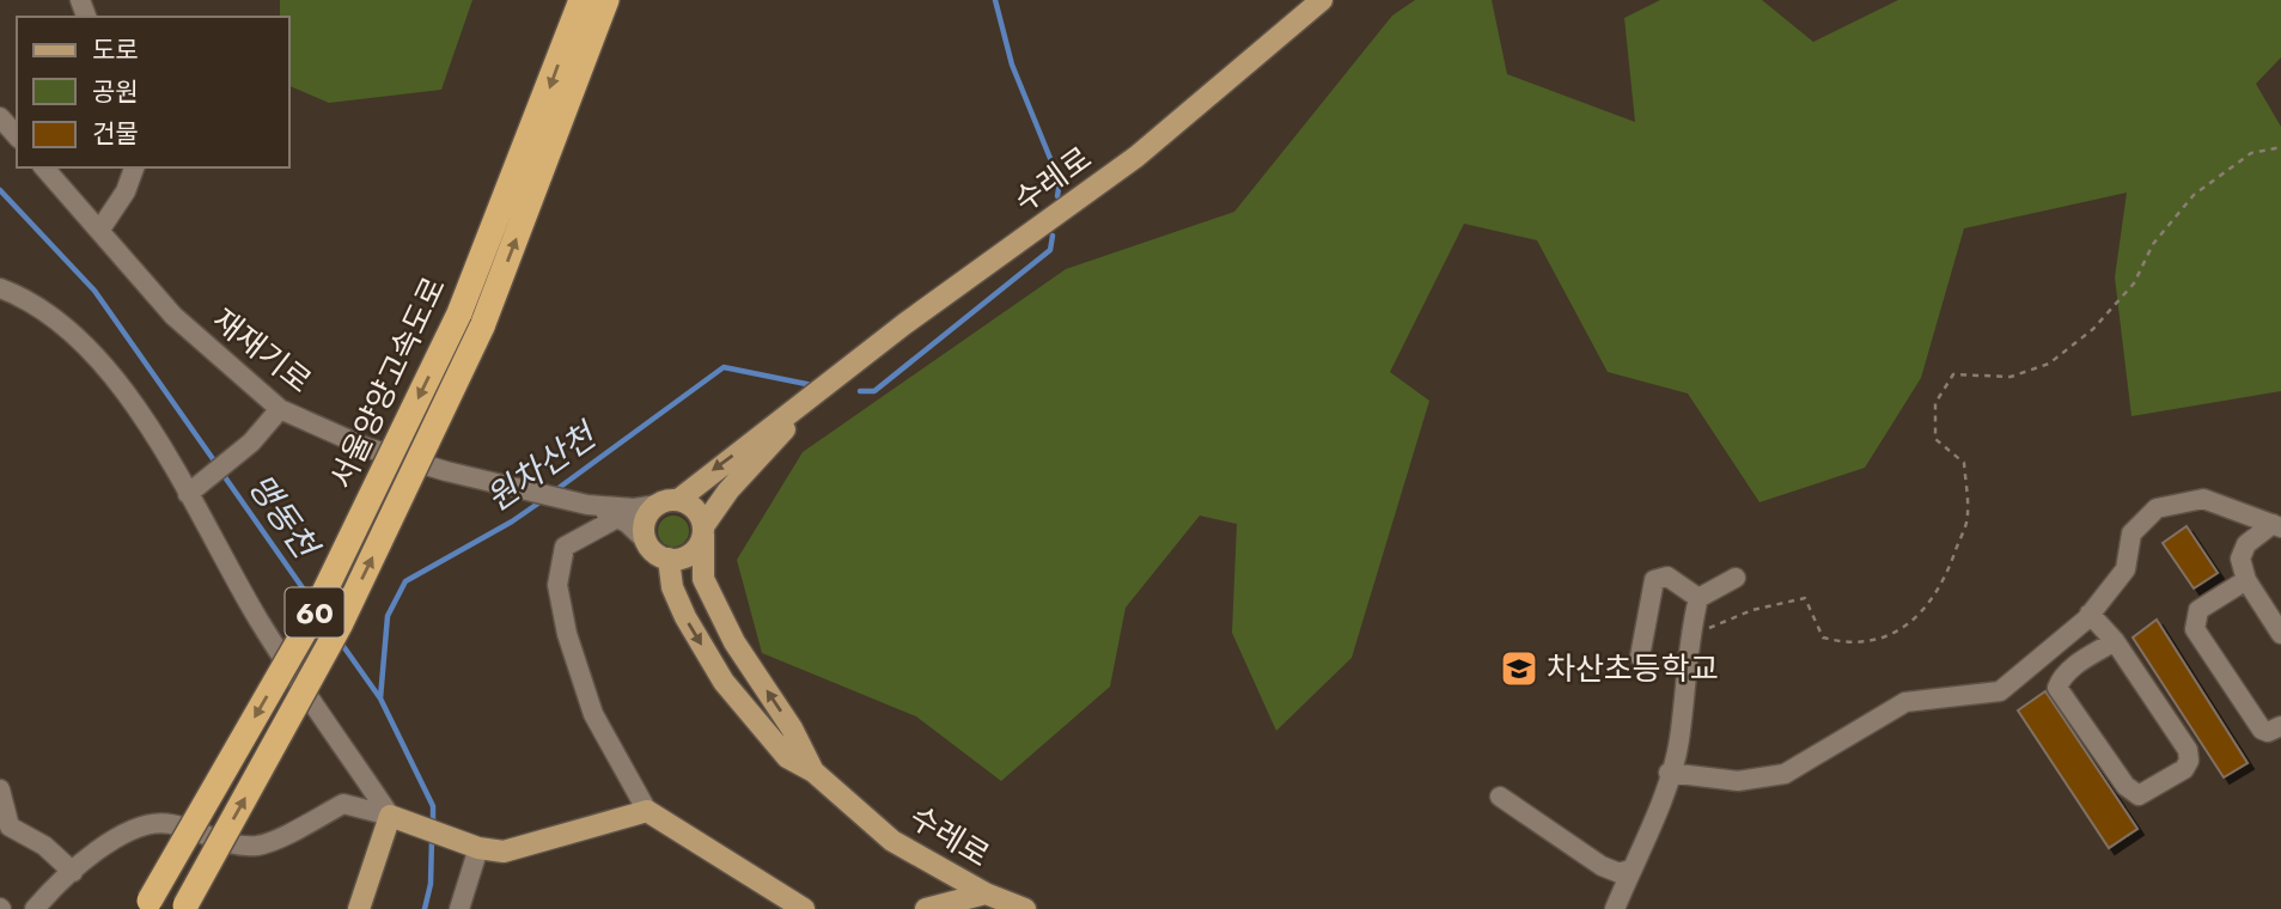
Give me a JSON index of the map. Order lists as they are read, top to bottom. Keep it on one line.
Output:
{"streets":{"highway":["서울양양고속도로","60"],"main road":["수레로"],"street":["재재기로"]},"water":["원차산천","맹동천"],"places":{"school or university":["차산초등학교"]},"legend":["도로","공원","건물"]}
